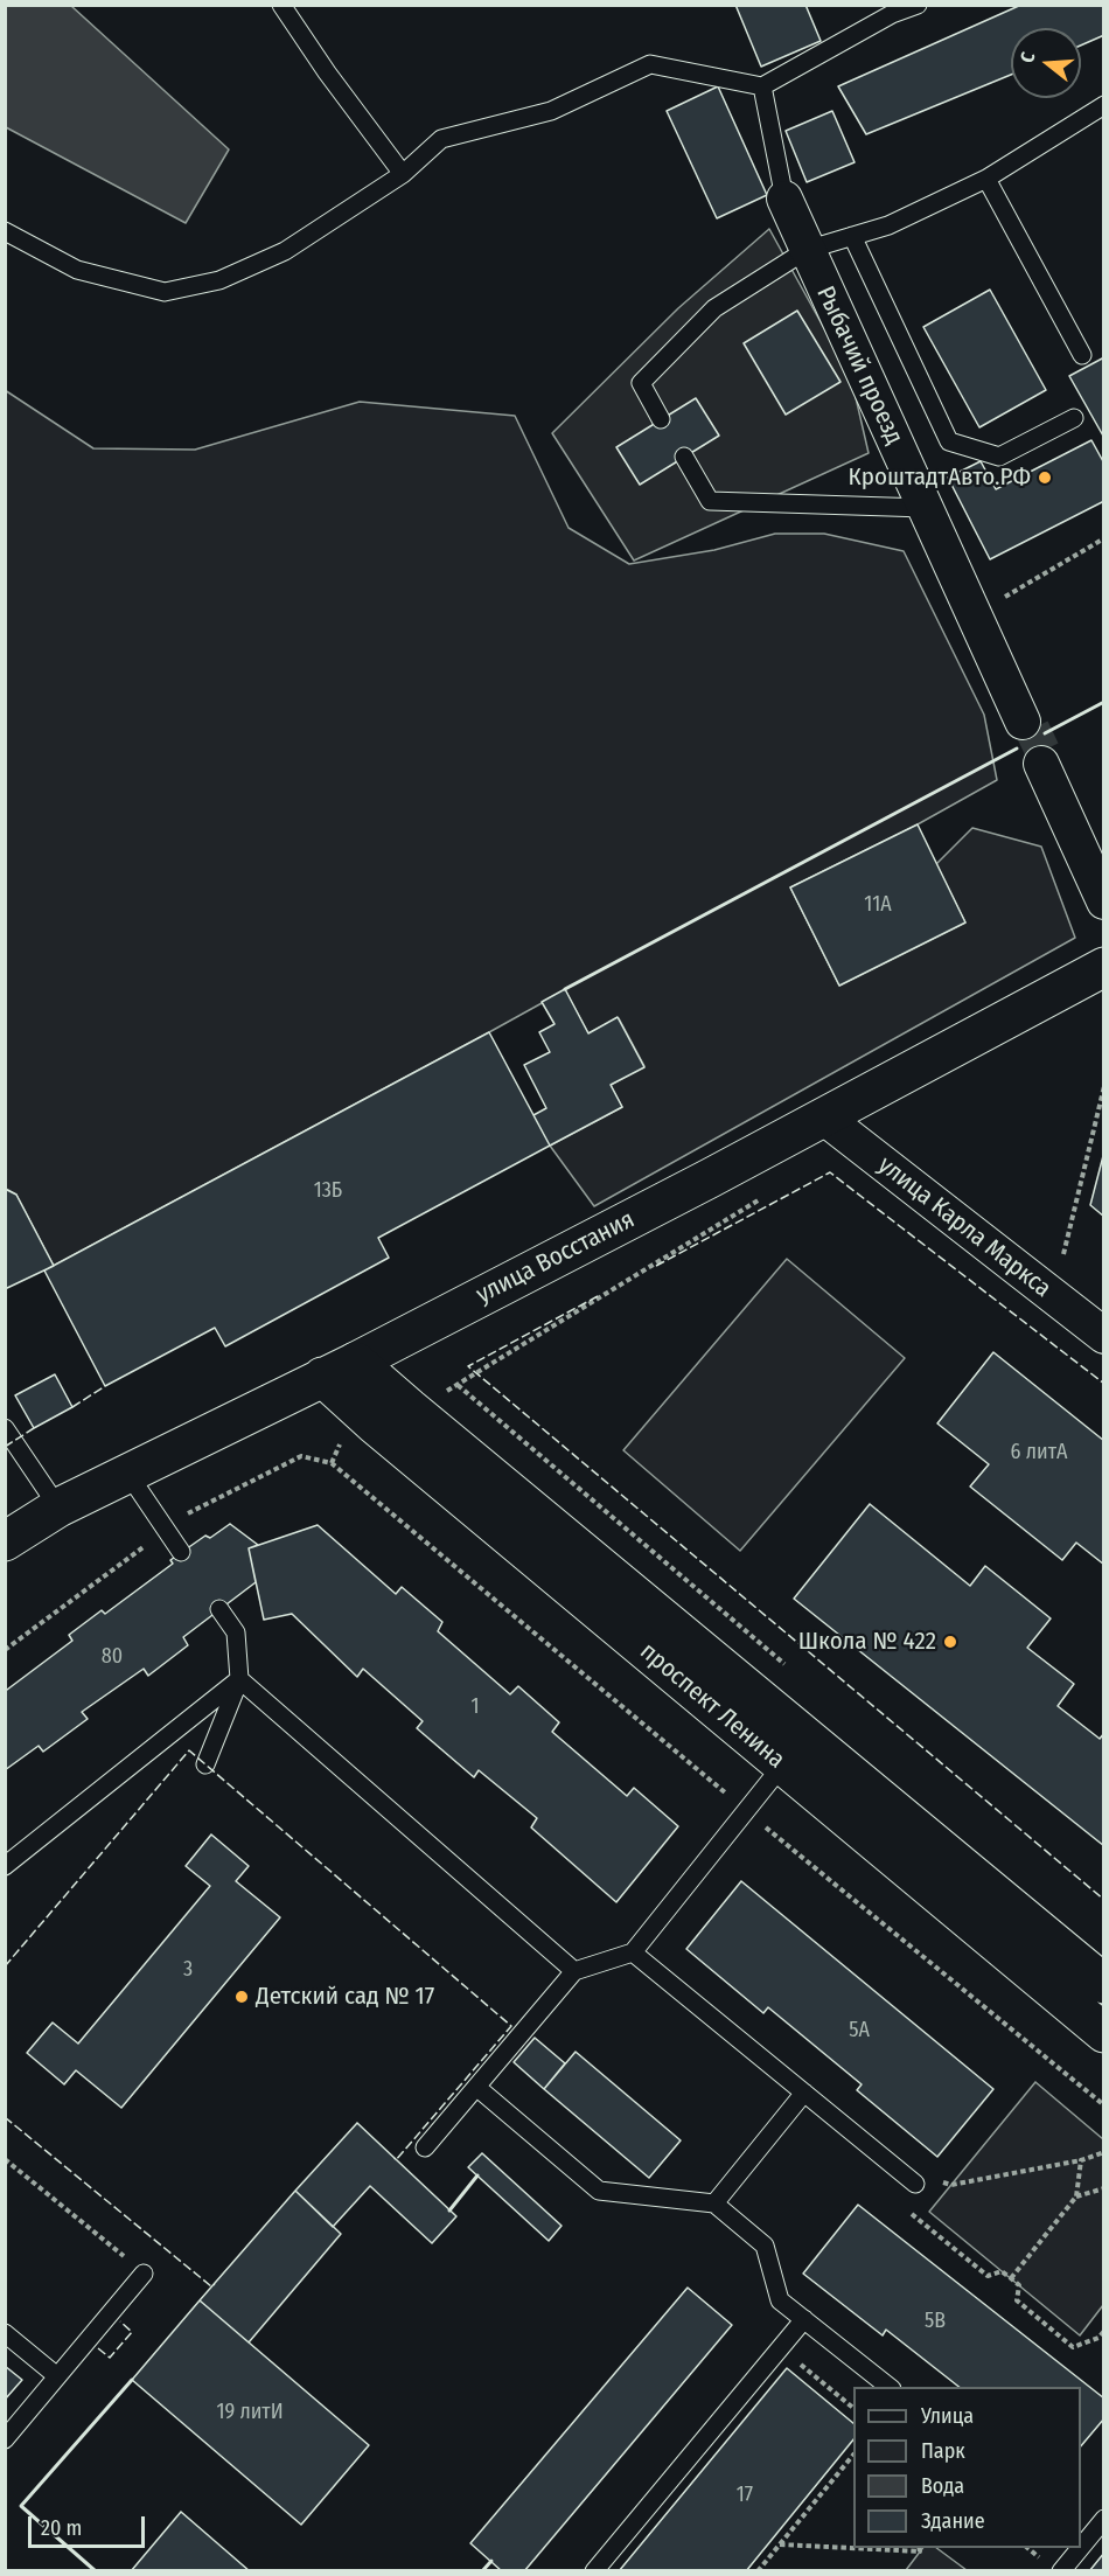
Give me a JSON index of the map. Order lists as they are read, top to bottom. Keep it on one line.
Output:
{"streets":{"main road":["улица Восстания","проспект Ленина"],"street":["Рыбачий проезд","улица Карла Маркса"]},"crossings":[["улица Карла Маркса","улица Восстания"],["улица Восстания","проспект Ленина"]],"places":["КроштадтАвто.РФ","Школа № 422","Детский сад № 17"],"house_numbers":["11А","13Б","6 литА","80","1","3","5А","5В","19 литИ","17"],"legend":["Улица","Парк","Вода","Здание"],"scale_bar":"20 m","north":"left"}
